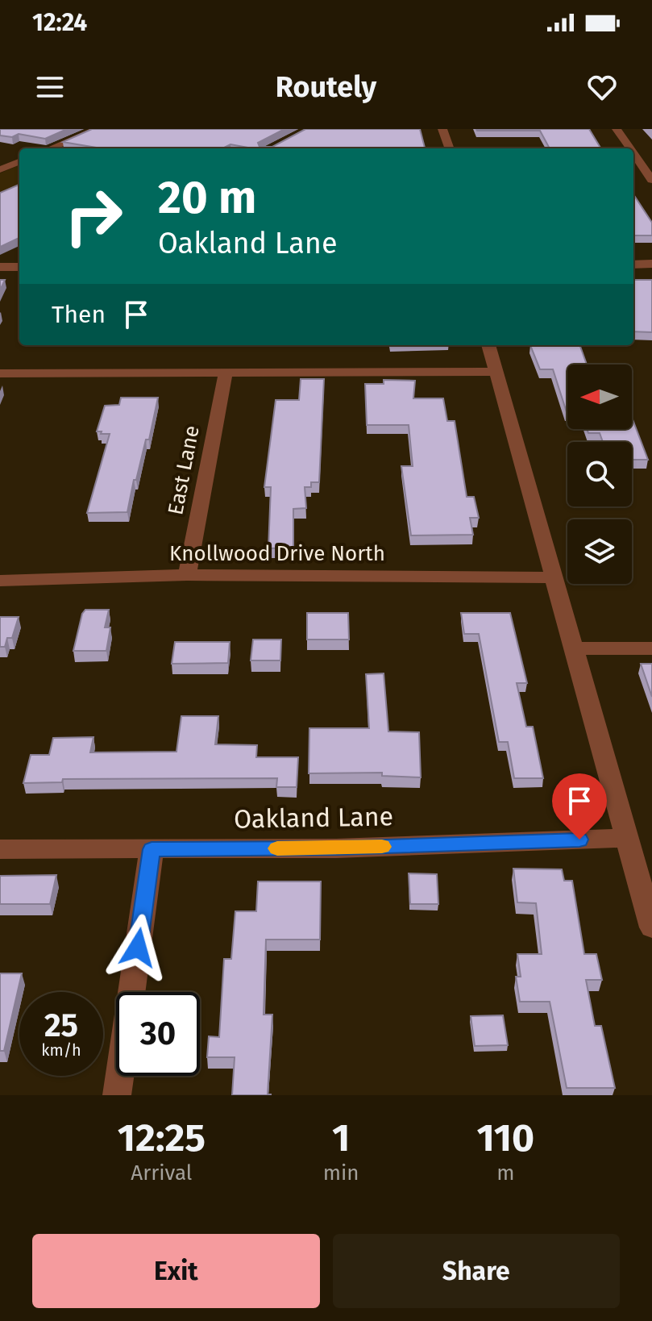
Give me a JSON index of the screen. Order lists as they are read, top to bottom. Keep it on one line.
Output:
{"streets":{"street":["East Lane","Knollwood Drive North","Oakland Lane"]},"crossings":[["East Lane","Knollwood Drive North"]],"north":"left","page":{"status":"12:24","header":"Routely","turn":["20 m","Oakland Lane"],"then":"Then","speed":"25 km/h","limit":"30","eta":["12:25","Arrival","1","min","110","m"],"buttons":["Exit","Share"]}}
